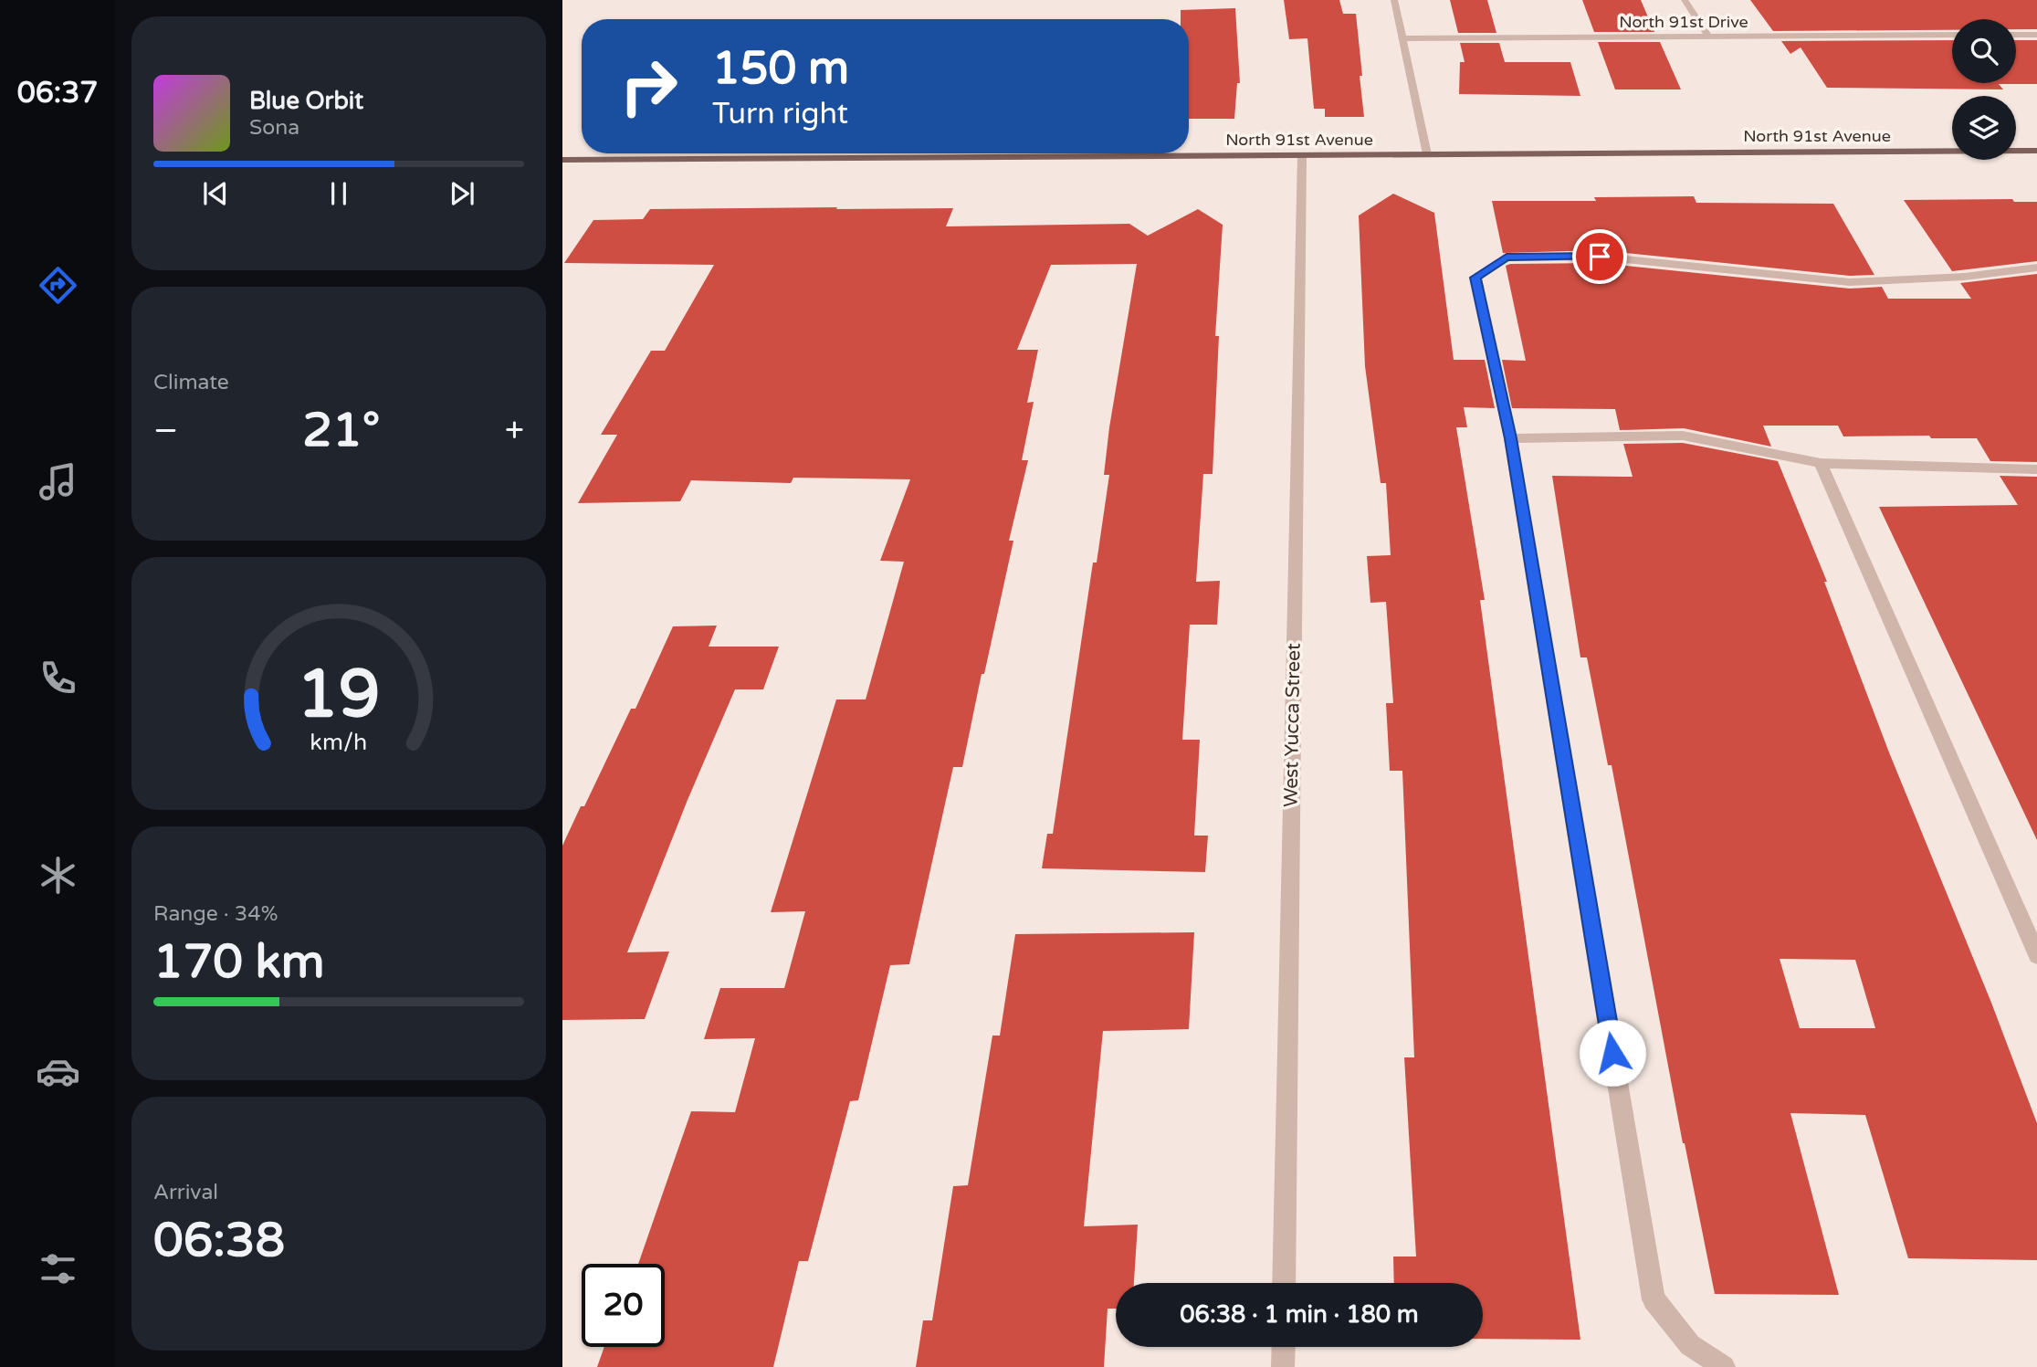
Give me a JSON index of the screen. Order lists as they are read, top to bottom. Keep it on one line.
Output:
{"streets":{"main road":["North 91st Avenue"],"street":["North 91st Drive","West Yucca Street"]},"crossings":[["North 91st Avenue","West Yucca Street"]],"page":{"tabs":"06:37","turn":["150 m","Turn right"],"song":["Blue Orbit","Sona"],"tile":["Climate",["Range · 34%","170 km"],["Arrival","06:38"]],"heat":["−","21°","+"],"limit":"20","trip":"06:38 · 1 min · 180 m","gauge":["19","km/h"]}}
